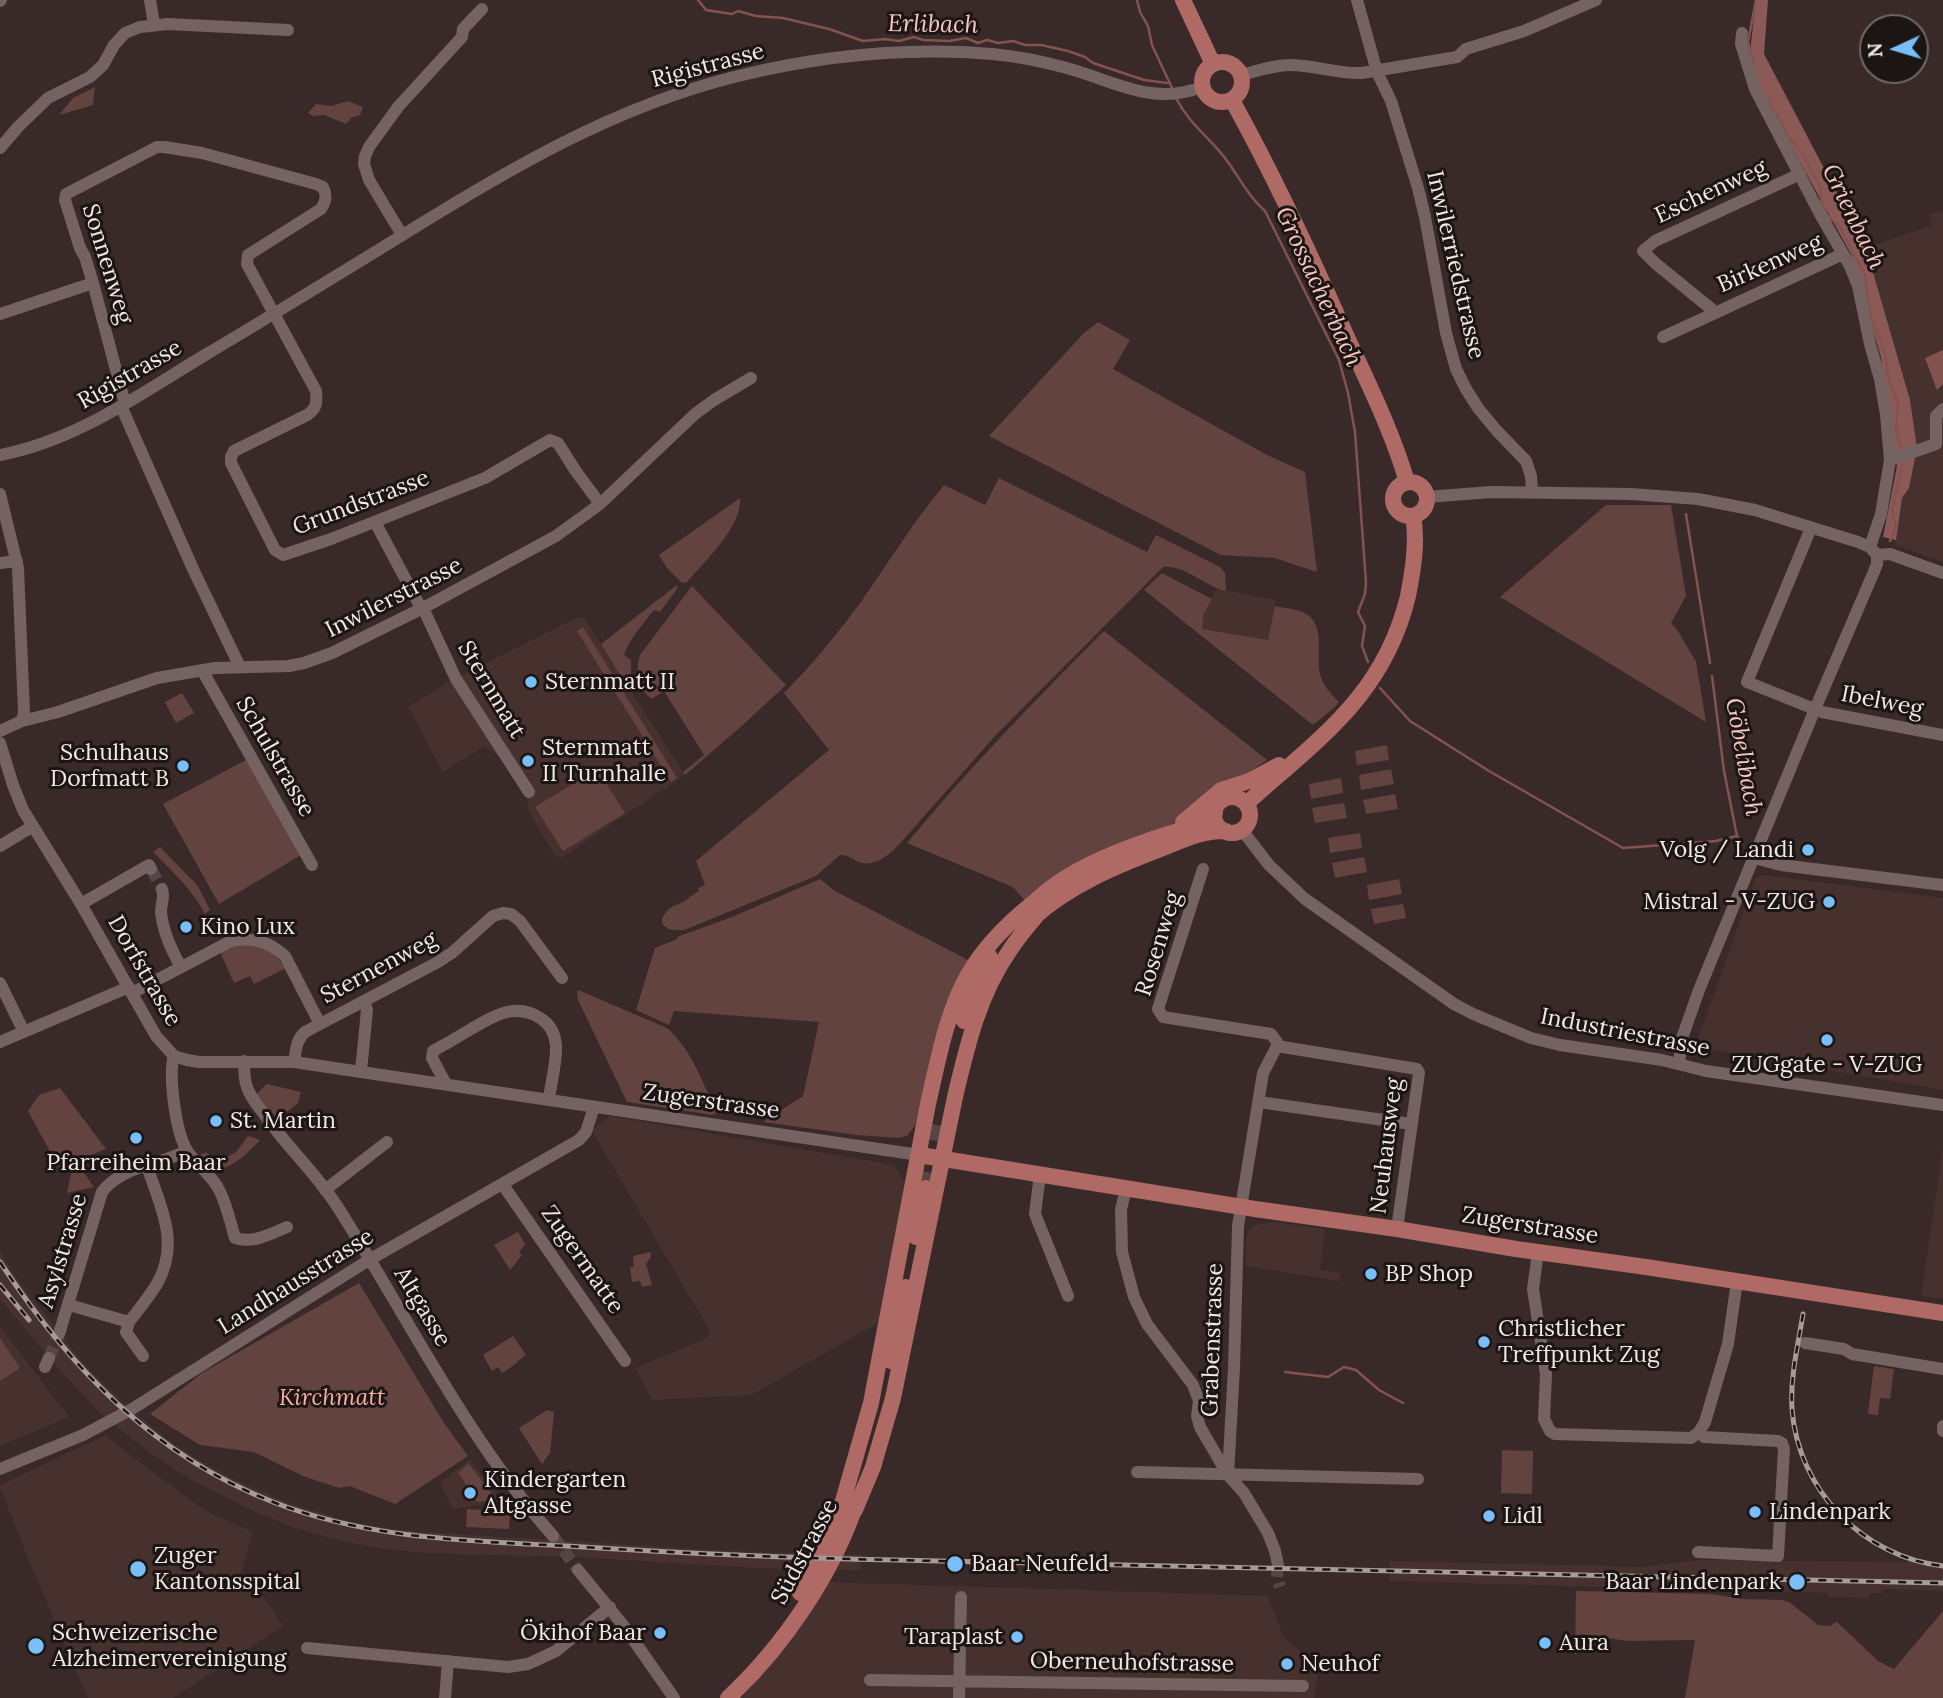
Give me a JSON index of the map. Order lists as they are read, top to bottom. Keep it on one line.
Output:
{"streets":{"main road":["Zugerstrasse","Südstrasse"],"street":["Rigistrasse","Eschenweg","Sonnenweg","Birkenweg","Inwilerriedstrasse","Grundstrasse","Inwilerstrasse","Sternmatt","Ibelweg","Schulstrasse","Rosenweg","Sternenweg","Dorfstrasse","Industriestrasse","Neuhausweg","Asylstrasse","Zugermatte","Landhausstrasse","Altgasse","Grabenstrasse","Oberneuhofstrasse"]},"crossings":[["Rigistrasse","Sonnenweg"],["Rigistrasse","Grundstrasse"],["Eschenweg","Birkenweg"],["Sonnenweg","Grundstrasse"],["Sonnenweg","Inwilerstrasse"],["Grundstrasse","Inwilerstrasse"],["Grundstrasse","Sternmatt"],["Inwilerstrasse","Sternmatt"],["Inwilerstrasse","Schulstrasse"],["Rosenweg","Neuhausweg"],["Sternenweg","Zugerstrasse"],["Dorfstrasse","Zugerstrasse"],["Zugerstrasse","Neuhausweg"],["Zugerstrasse","Landhausstrasse"],["Zugerstrasse","Altgasse"],["Zugerstrasse","Grabenstrasse"],["Zugermatte","Landhausstrasse"],["Landhausstrasse","Altgasse"]],"water":["Erlibach","Grienbach","Grossacherbach","Göbelibach"],"parks":["Kirchmatt"],"places":["Sternmatt II","Sternmatt II Turnhalle","Schulhaus Dorfmatt B","Volg / Landi","Mistral - V-ZUG","Kino Lux","ZUGgate - V-ZUG","St. Martin","Pfarreiheim Baar","BP Shop","Christlicher Treffpunkt Zug","Kindergarten Altgasse","Lindenpark","Lidl","Baar Neufeld","Zuger Kantonsspital","Baar Lindenpark","Ökihof Baar","Taraplast","Aura","Schweizerische Alzheimervereinigung","Neuhof"],"north":"left"}
